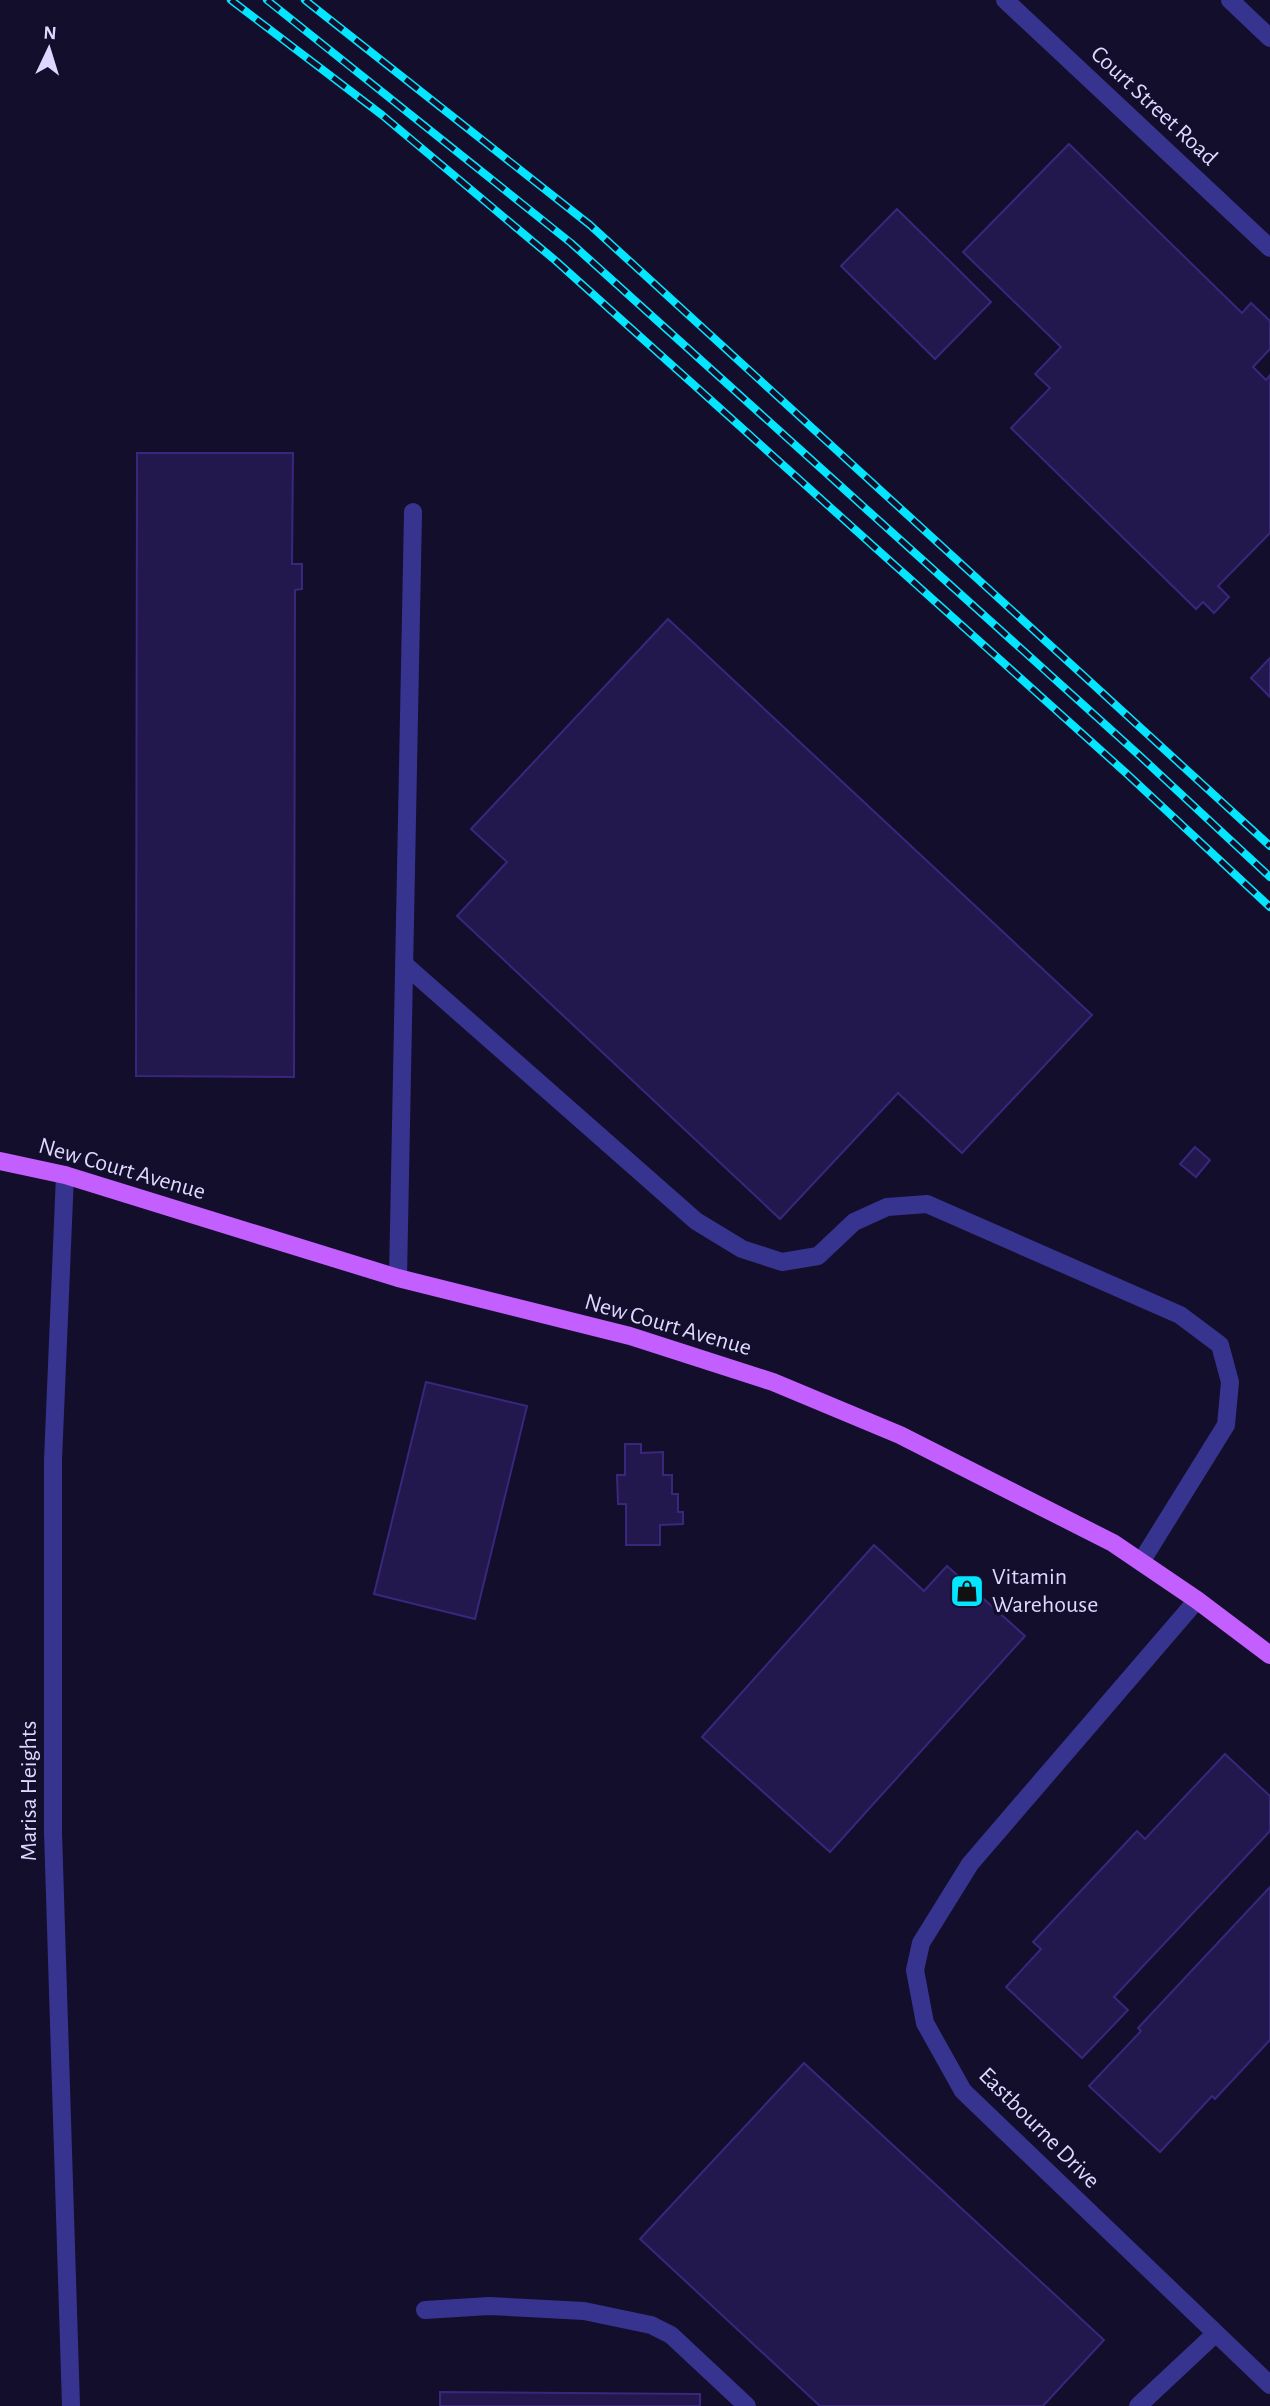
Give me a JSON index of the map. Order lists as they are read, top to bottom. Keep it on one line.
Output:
{"streets":{"main road":["New Court Avenue"],"street":["Court Street Road","Marisa Heights","Eastbourne Drive"]},"crossings":[["New Court Avenue","Marisa Heights"],["New Court Avenue","Eastbourne Drive"]],"places":{"shop":["Vitamin Warehouse"]},"north":"top"}
